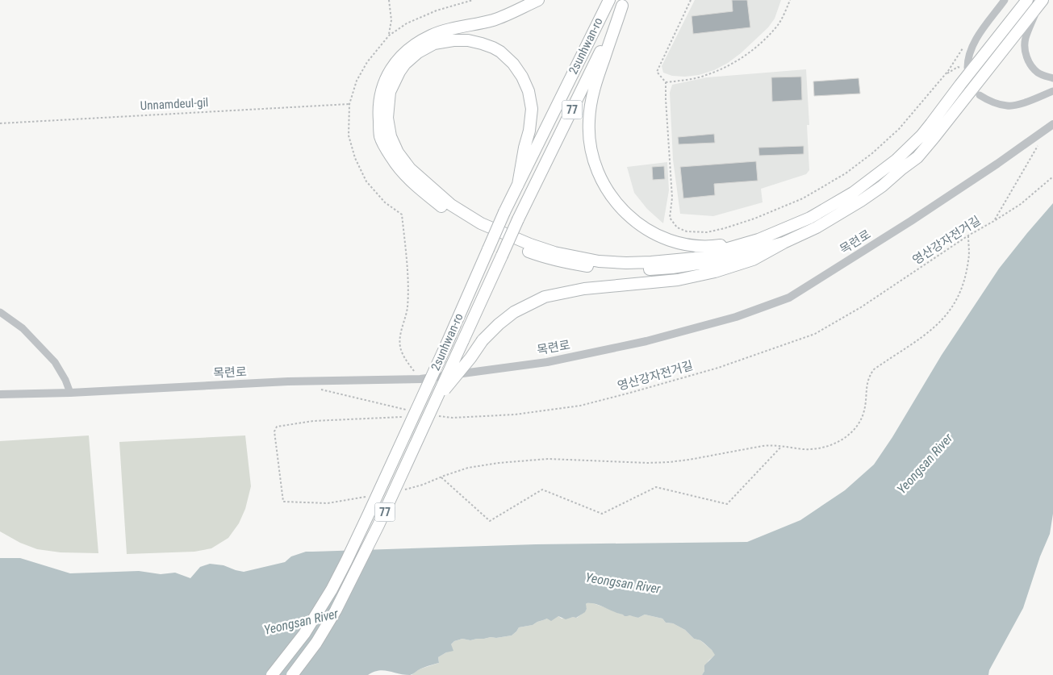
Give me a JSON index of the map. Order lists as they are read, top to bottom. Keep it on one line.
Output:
{"streets":{"highway":["2sunhwan-ro","77"],"street":["목련로"],"path":["Unnamdeul-gil","영산강자전거길"]},"water":["Yeongsan River"]}
